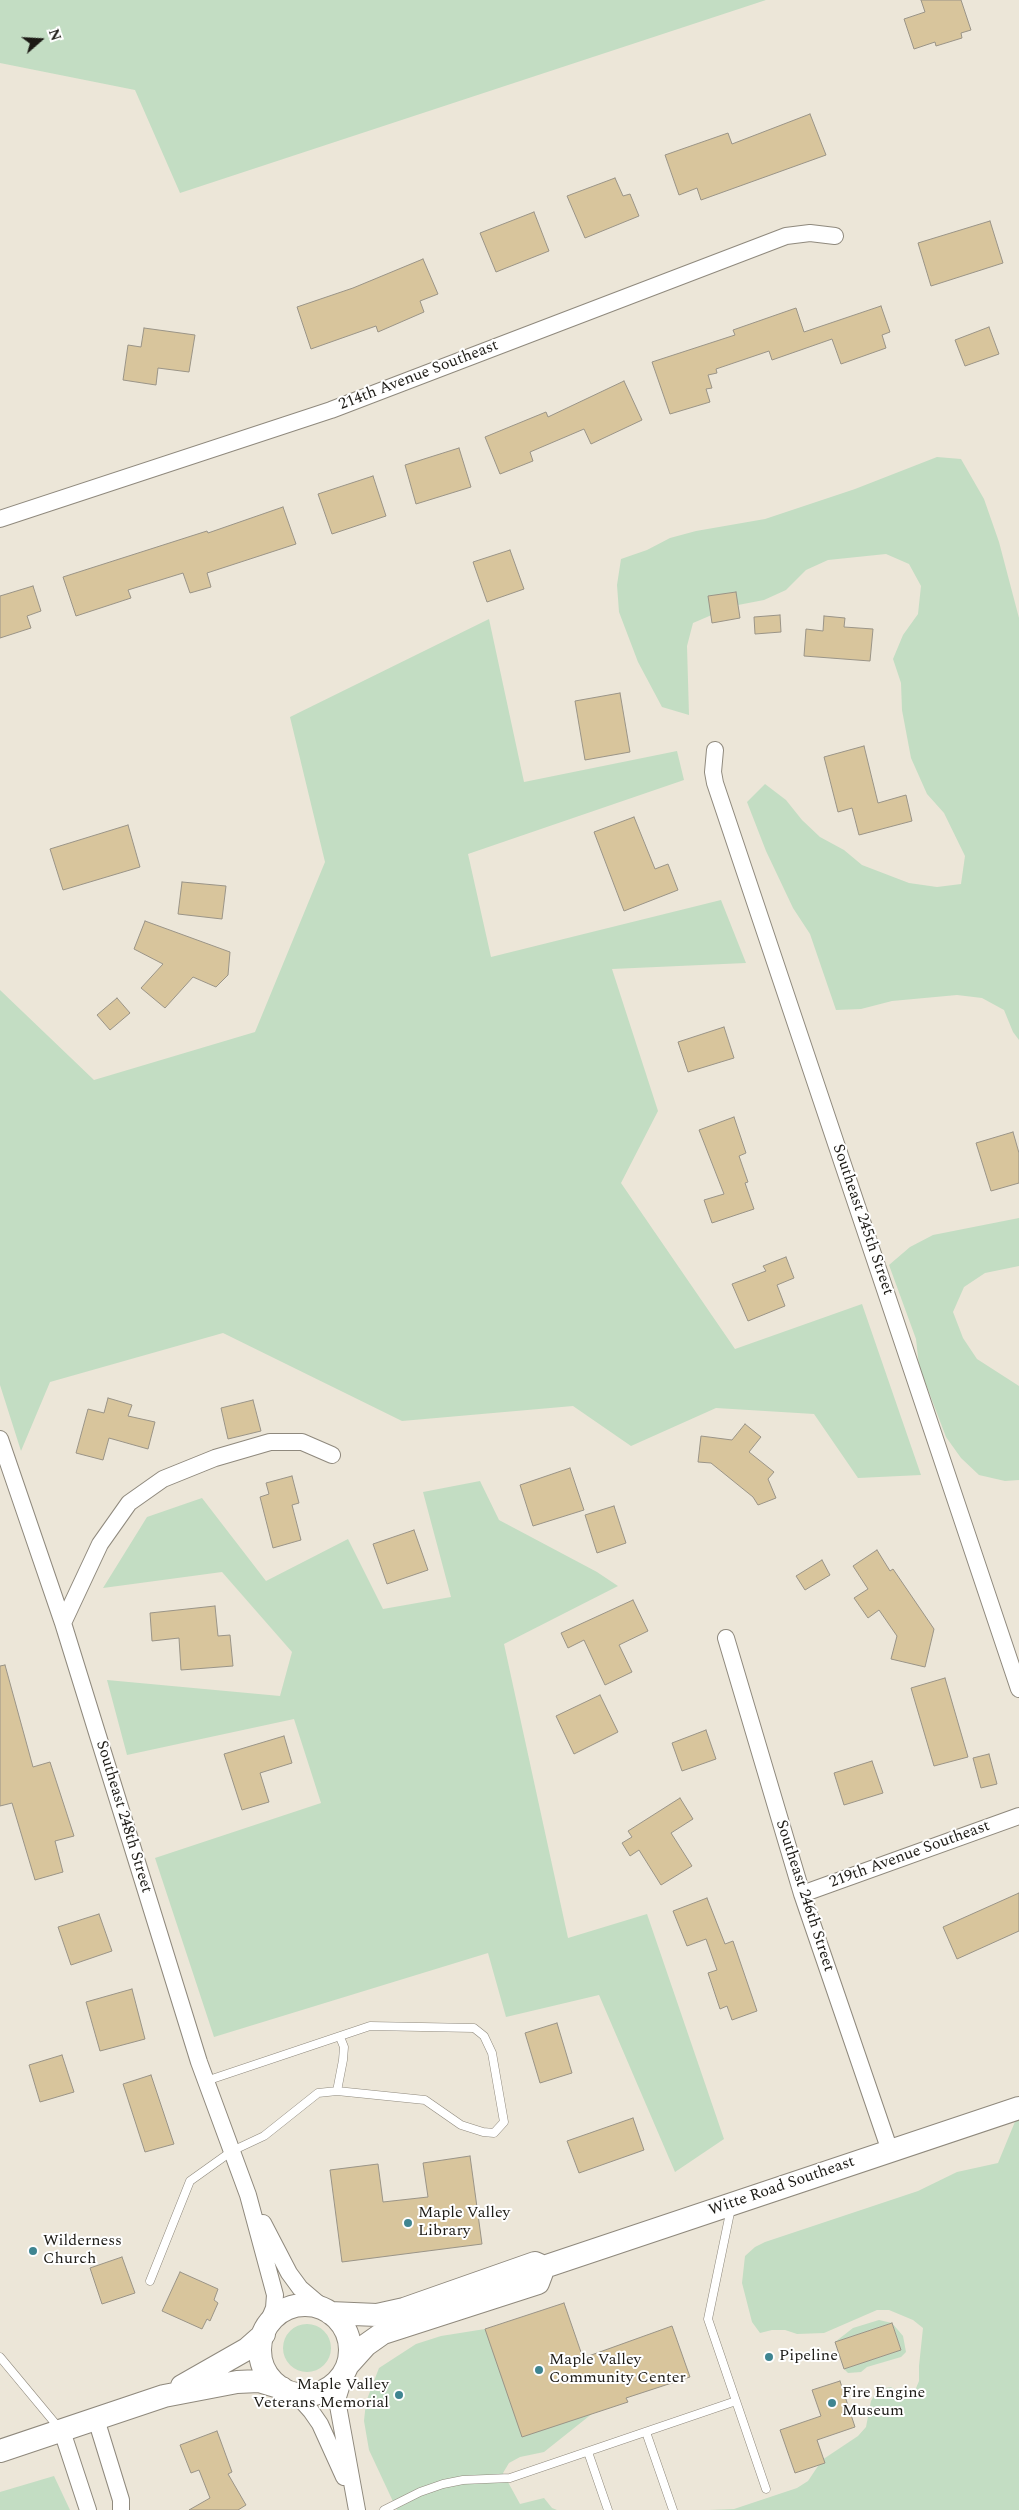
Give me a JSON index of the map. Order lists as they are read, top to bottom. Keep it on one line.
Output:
{"streets":{"street":["214th Avenue Southeast","Southeast 245th Street","Southeast 248th Street","219th Avenue Southeast","Southeast 246th Street","Witte Road Southeast"]},"crossings":[["Southeast 248th Street","Witte Road Southeast"],["219th Avenue Southeast","Southeast 246th Street"],["Southeast 246th Street","Witte Road Southeast"]],"places":["Maple Valley Library","Wilderness Church","Pipeline","Maple Valley Community Center","Maple Valley Veterans Memorial","Fire Engine Museum"],"north":"right"}
